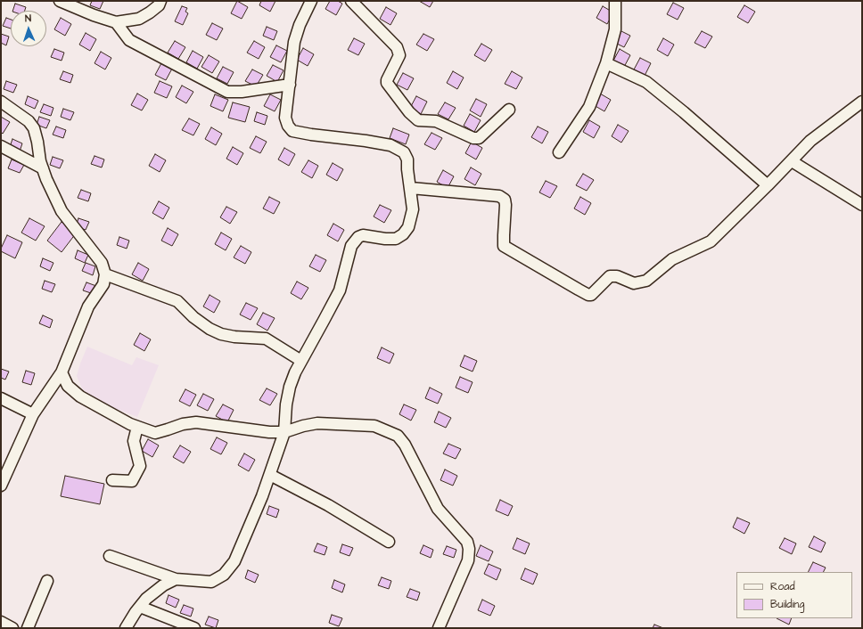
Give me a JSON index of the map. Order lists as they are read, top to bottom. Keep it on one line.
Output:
{"legend":["Road","Building"],"north":"top"}
